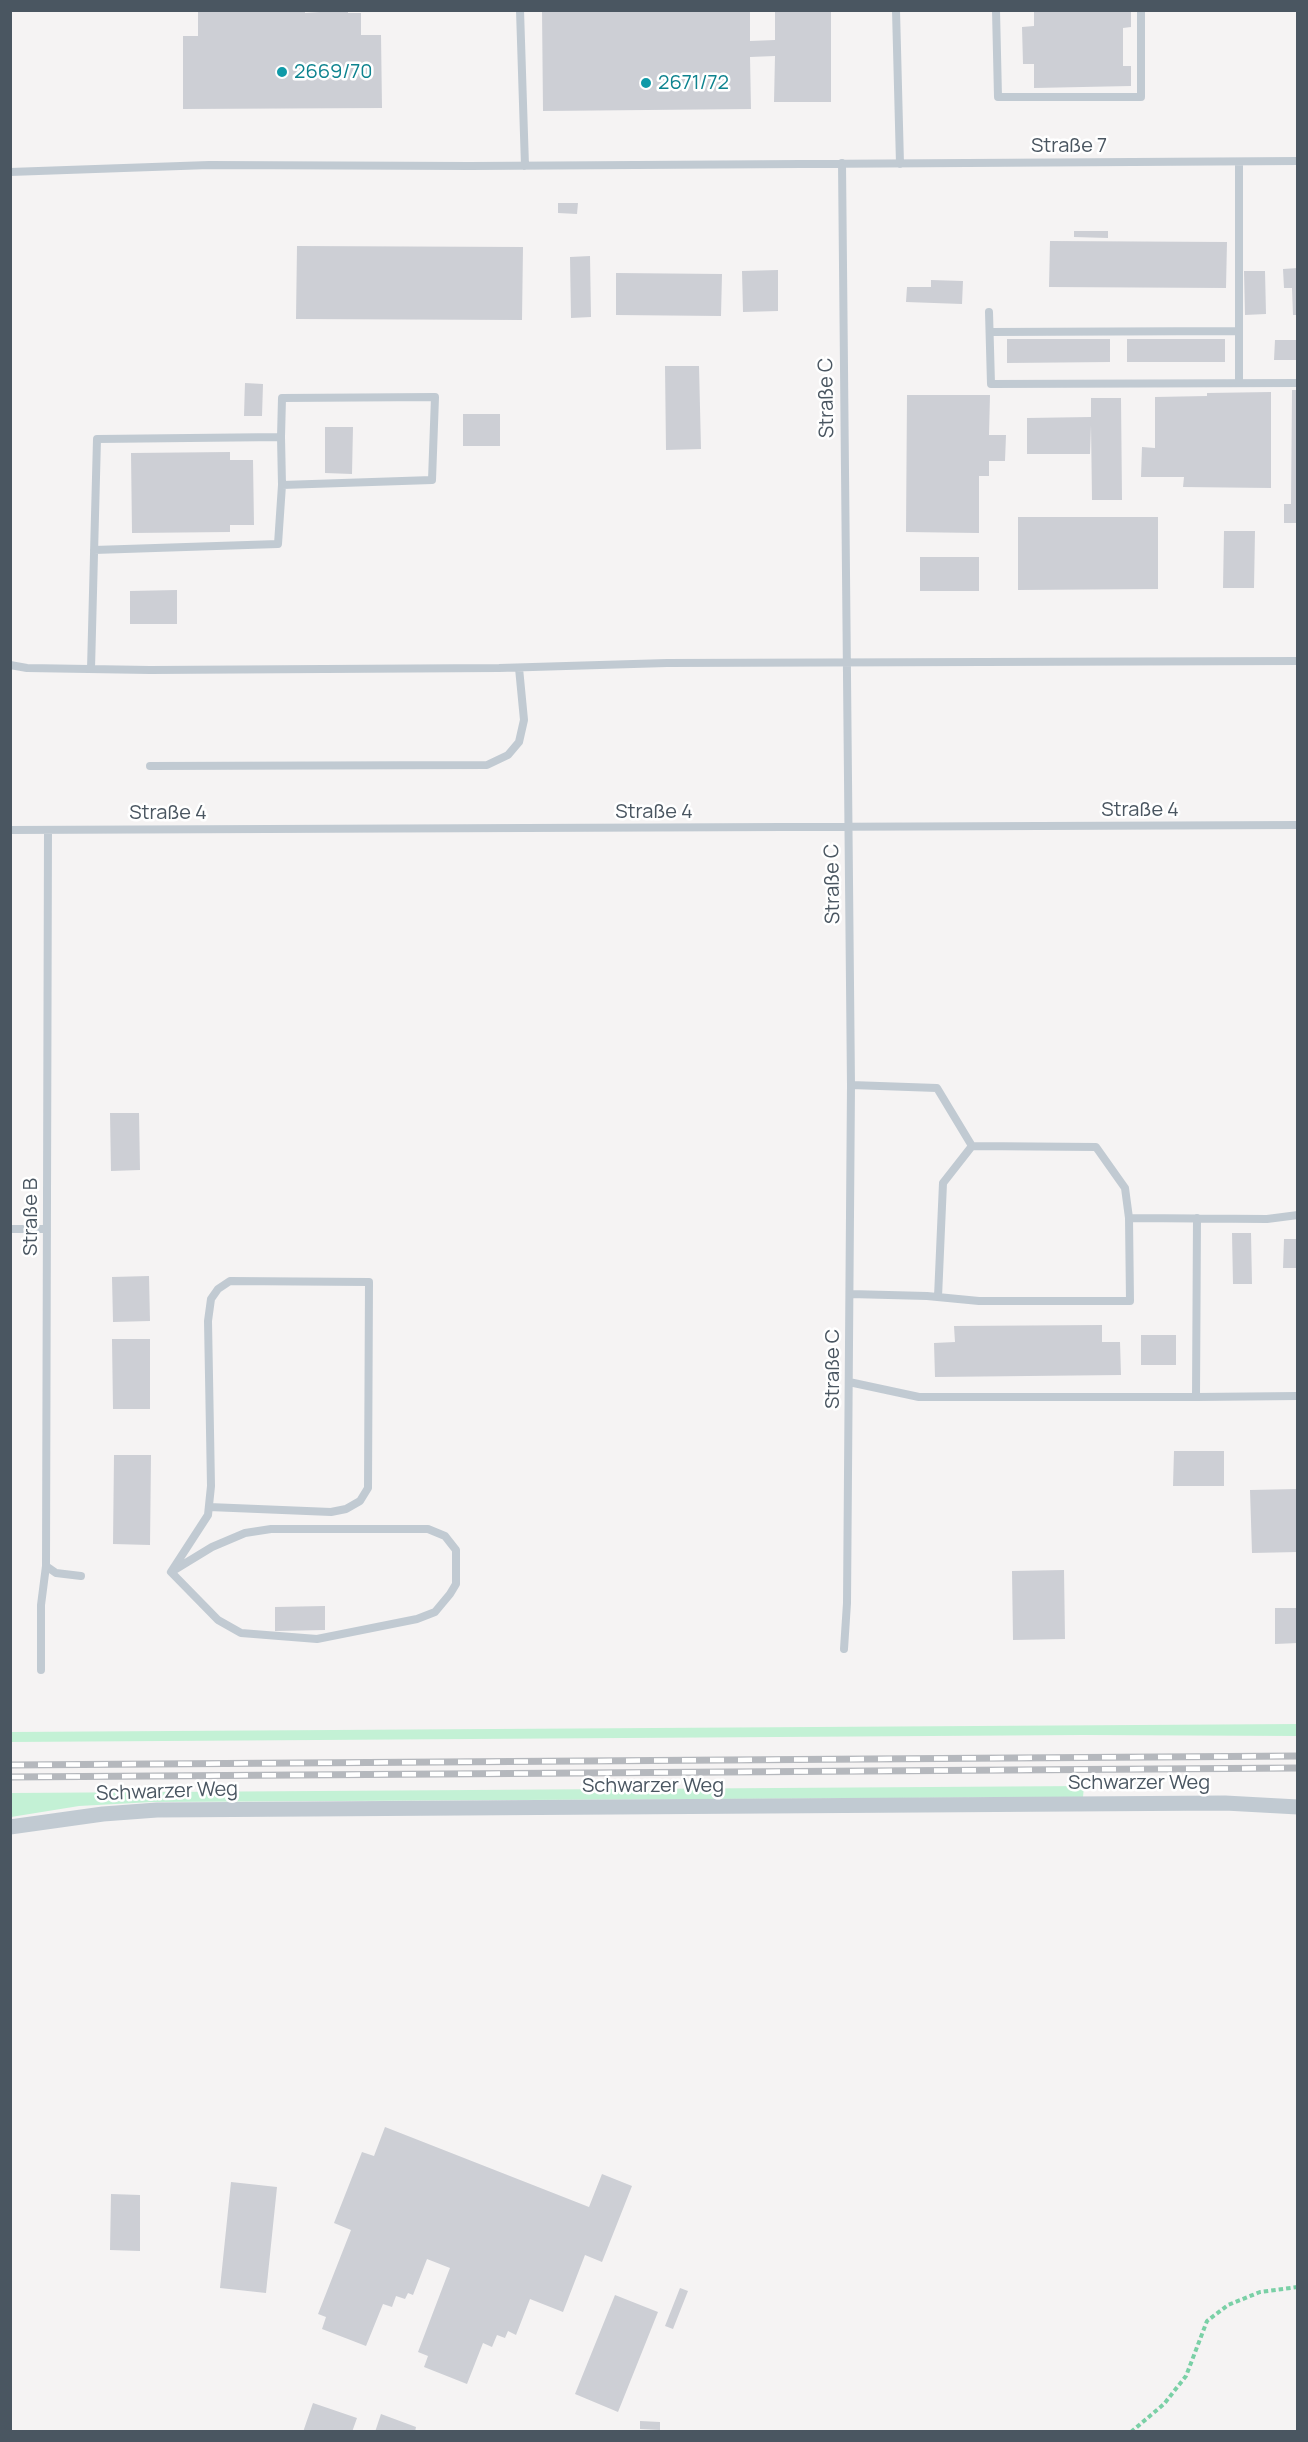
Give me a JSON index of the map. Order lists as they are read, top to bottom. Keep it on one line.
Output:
{"streets":{"street":["Schwarzer Weg"],"lane":["Straße 7","Straße C","Straße 4","Straße B"]},"crossings":[["Straße 7","Straße C"],["Straße C","Straße 4"],["Straße 4","Straße B"]],"places":["2669/70","2671/72"]}
